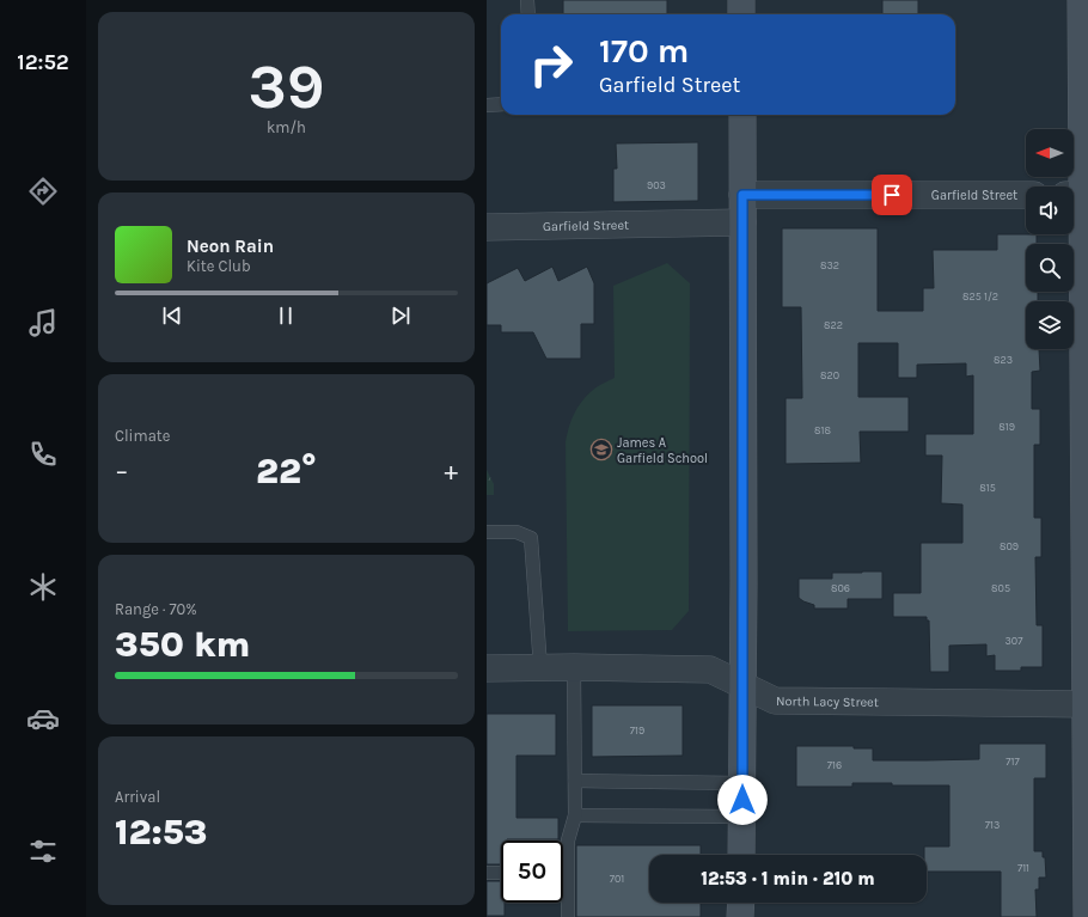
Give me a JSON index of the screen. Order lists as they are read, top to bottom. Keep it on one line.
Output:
{"streets":{"street":["Garfield Street","North Lacy Street"]},"places":{"school or university":["James A Garfield School"]},"house_numbers":["903","832","825 1/2","822","823","820","819","818","815","809","806","805","307","719","717","716","713","711","701"],"north":"left","page":{"tabs":"12:52","tile":[["39","km/h"],"Climate",["Range · 70%","350 km"],["Arrival","12:53"]],"turn":["170 m","Garfield Street"],"song":["Neon Rain","Kite Club"],"heat":["−","22°","+"],"limit":"50","trip":"12:53 · 1 min · 210 m"}}
